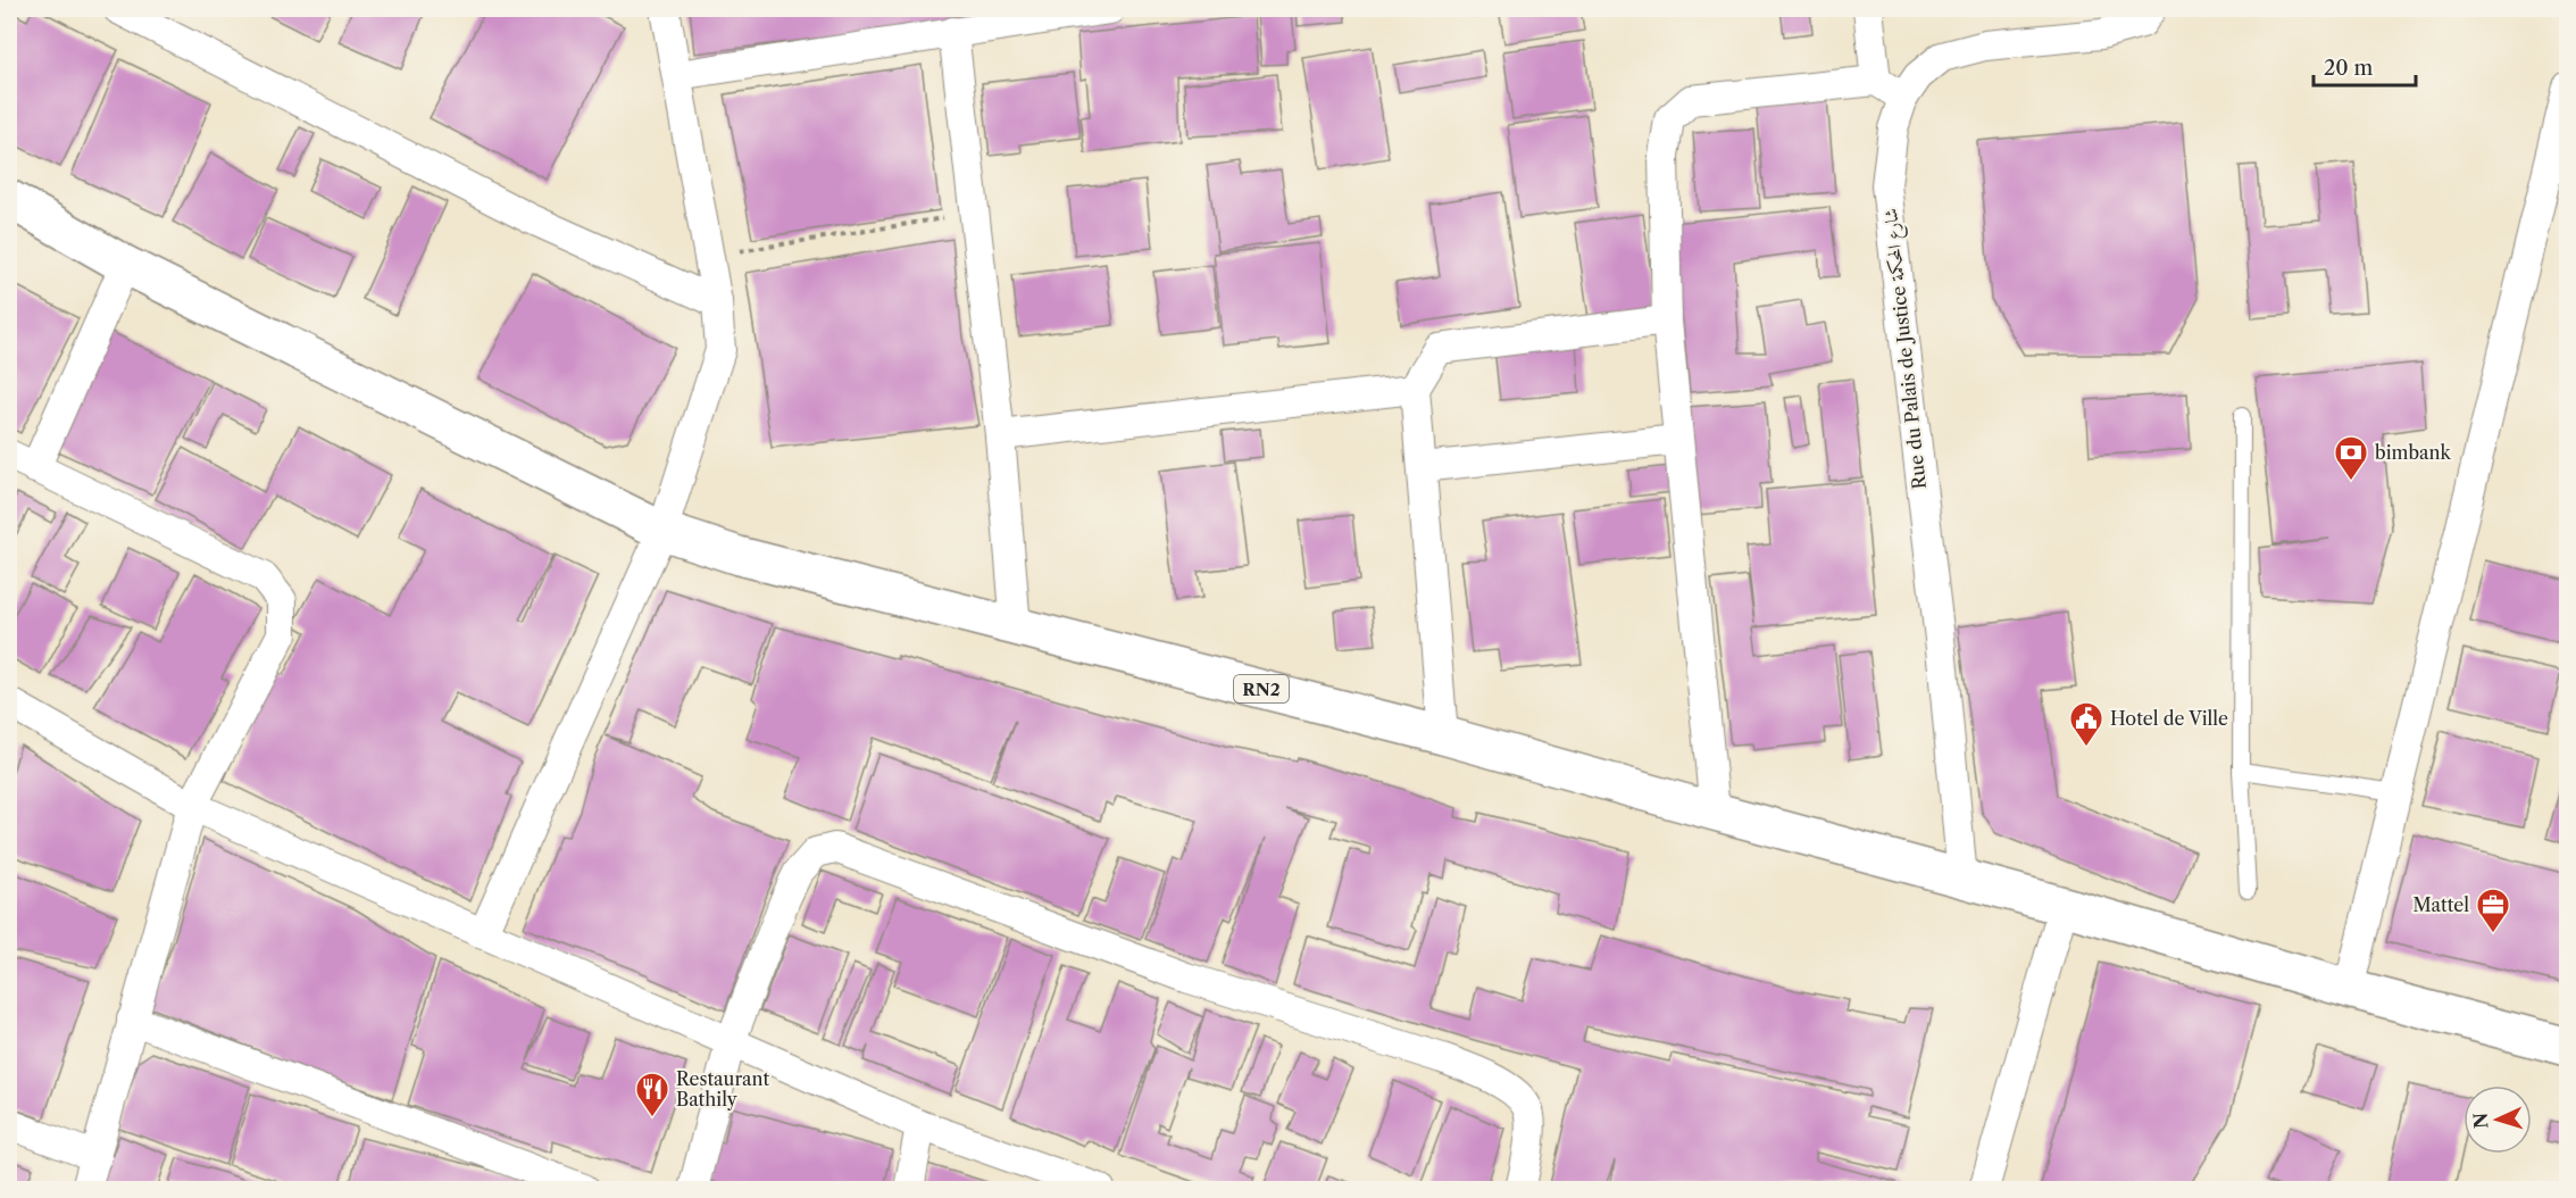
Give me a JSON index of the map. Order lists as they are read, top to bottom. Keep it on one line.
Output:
{"streets":{"highway":["RN2"],"street":["Rue du Palais de Justice شارع المحكمة"]},"crossings":[["Rue du Palais de Justice شارع المحكمة","RN2"]],"places":{"bank":["bimbank"],"public building":["Hotel de Ville"],"office":["Mattel"],"restaurant":["Restaurant Bathily"]},"scale_bar":"20 m","north":"left"}
